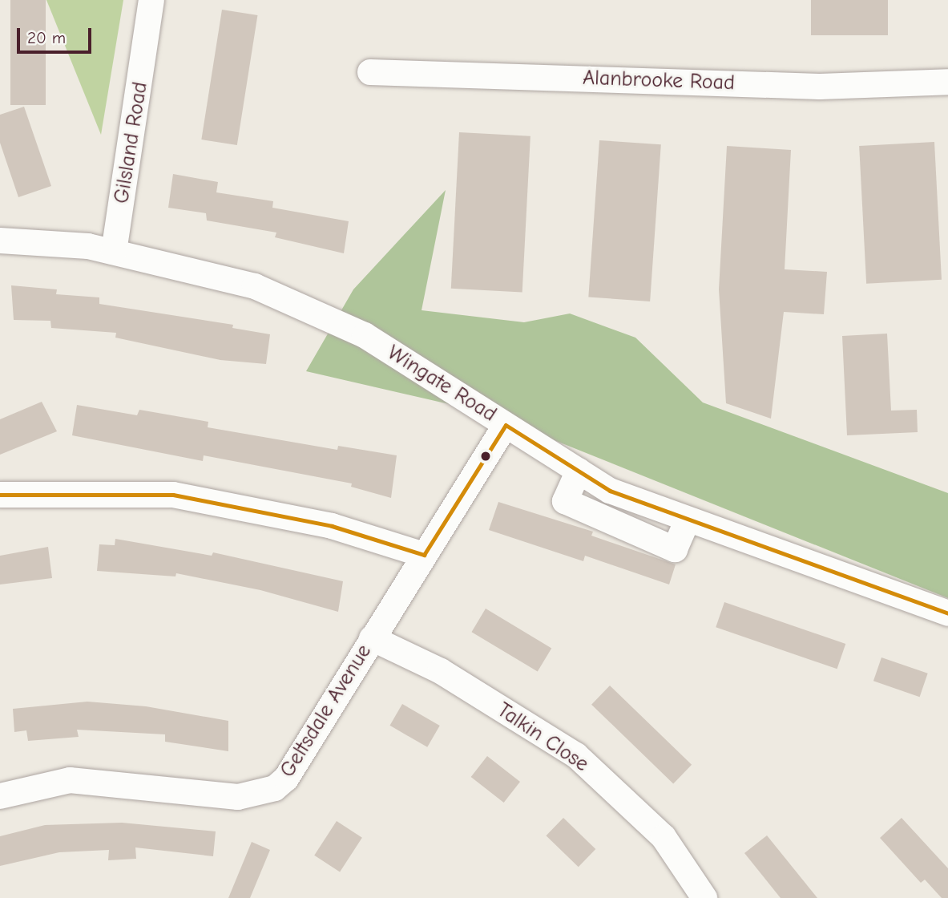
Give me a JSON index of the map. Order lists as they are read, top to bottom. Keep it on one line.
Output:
{"streets":{"street":["Alanbrooke Road","Gilsland Road","Wingate Road","Geltsdale Avenue","Talkin Close"]},"crossings":[["Gilsland Road","Wingate Road"],["Wingate Road","Geltsdale Avenue"],["Geltsdale Avenue","Talkin Close"]],"scale_bar":"20 m"}
